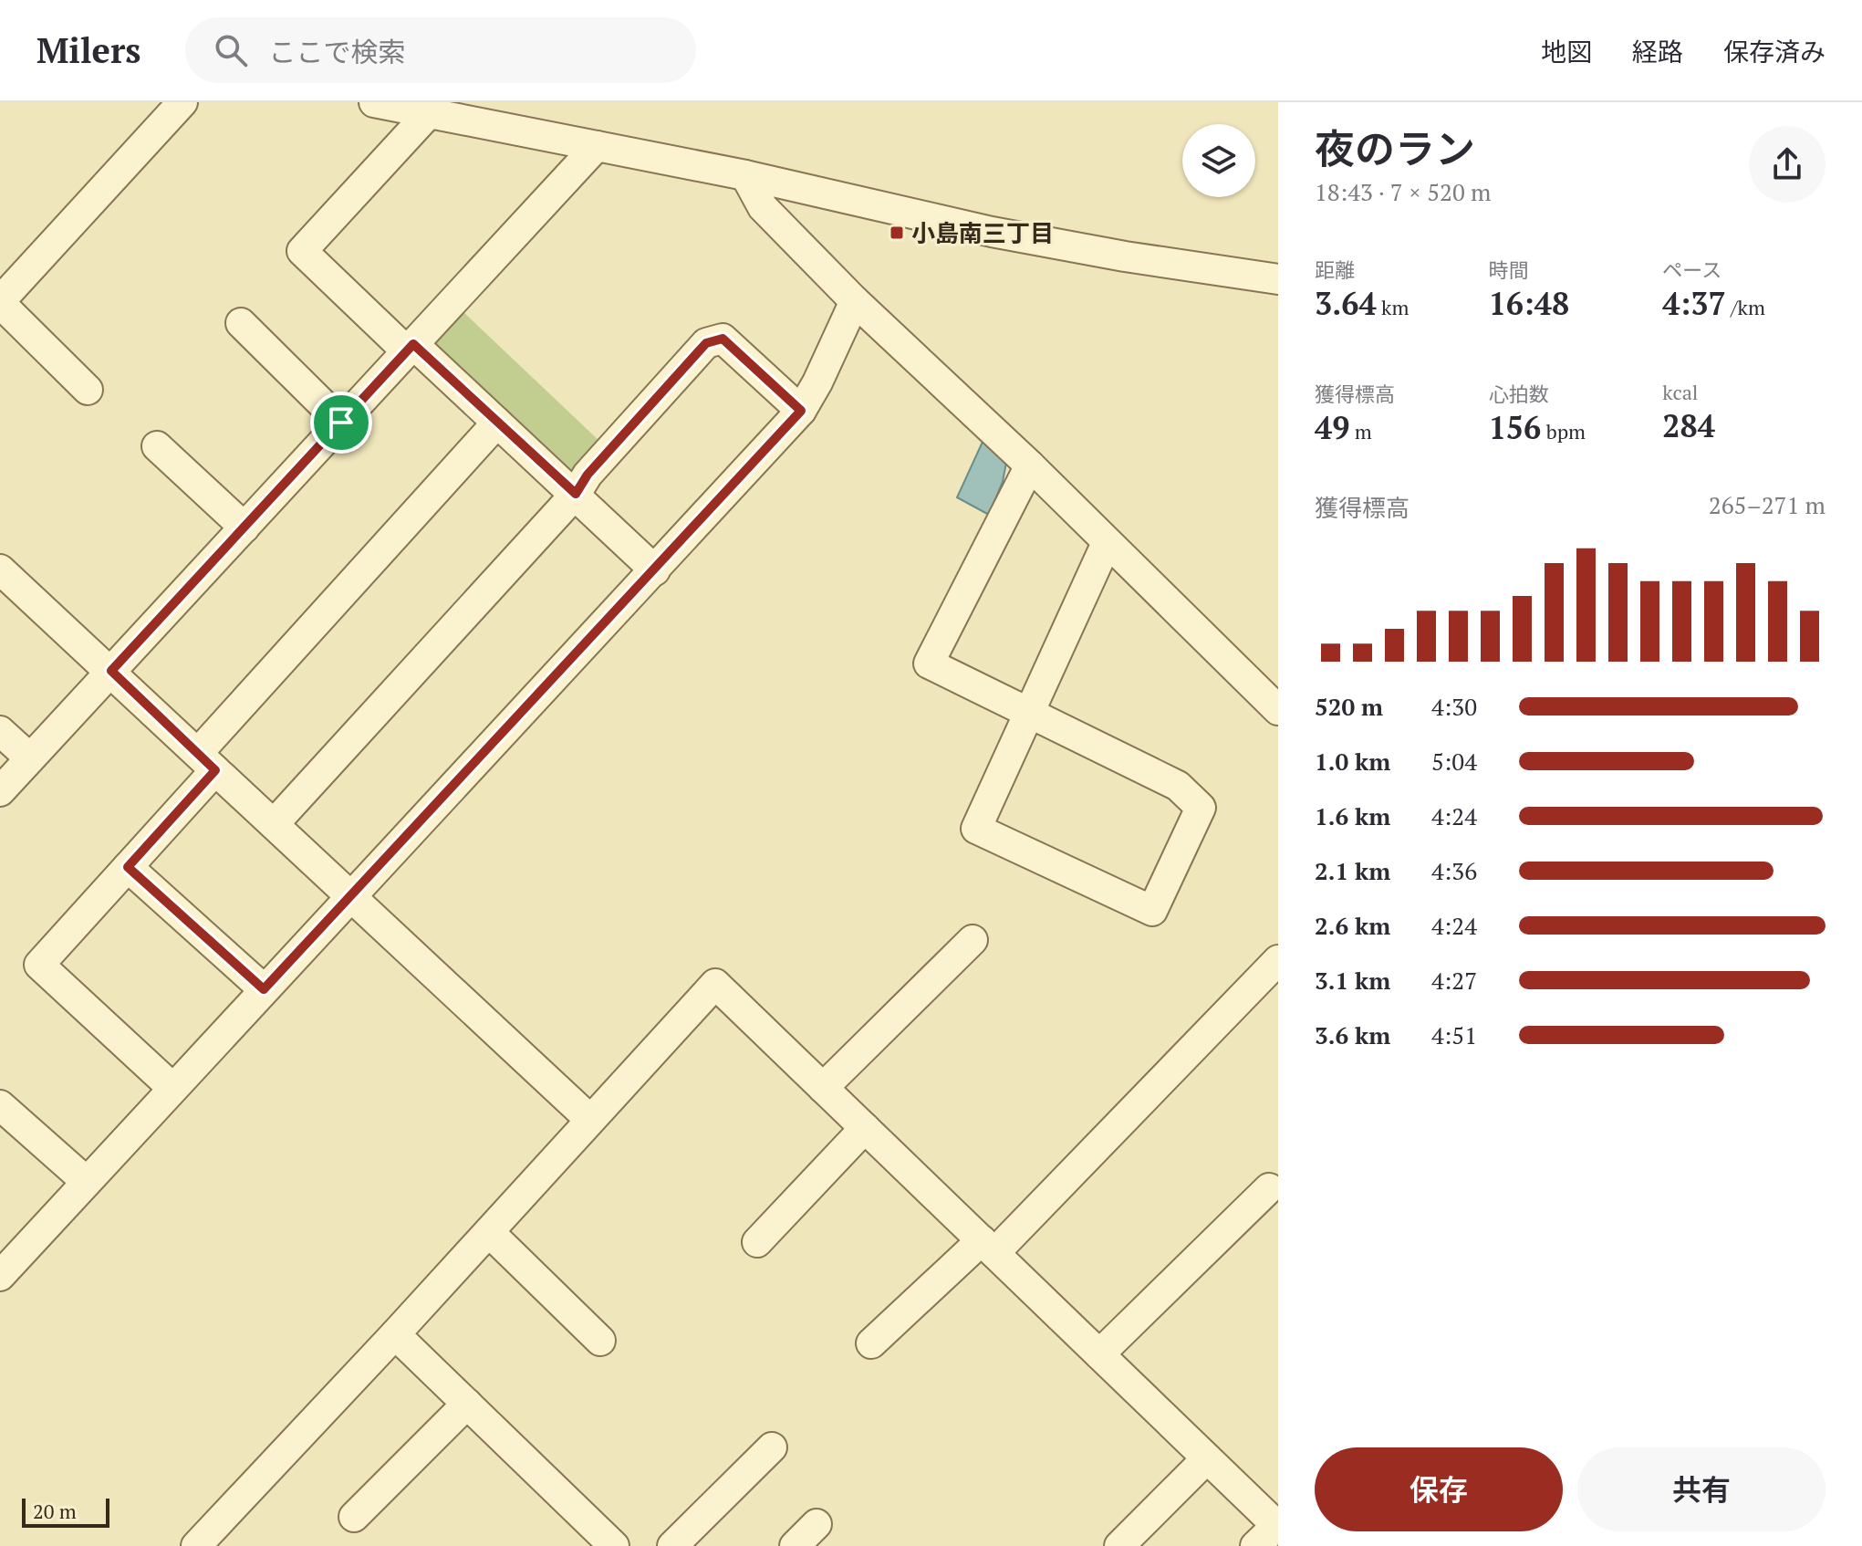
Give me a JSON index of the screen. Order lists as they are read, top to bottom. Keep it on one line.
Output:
{"places":{"transit":["小島南三丁目"]},"scale_bar":"20 m","page":{"header":"Milers","search":"ここで検索","nav":["地図","経路","保存済み"],"heading":["夜のラン","18:43 · 7 × 520 m"],"stats":[["距離","3.64 km"],["時間","16:48"],["ペース","4:37 /km"],["獲得標高","49 m"],["心拍数","156 bpm"],["kcal","284"]],"chart":["獲得標高","265–271 m"],"list":[{"name":"520 m","note":"4:30"},{"name":"1.0 km","note":"5:04"},{"name":"1.6 km","note":"4:24"},{"name":"2.1 km","note":"4:36"},{"name":"2.6 km","note":"4:24"},{"name":"3.1 km","note":"4:27"},{"name":"3.6 km","note":"4:51"}],"buttons":["保存","共有"],"scale":"20 m"}}
